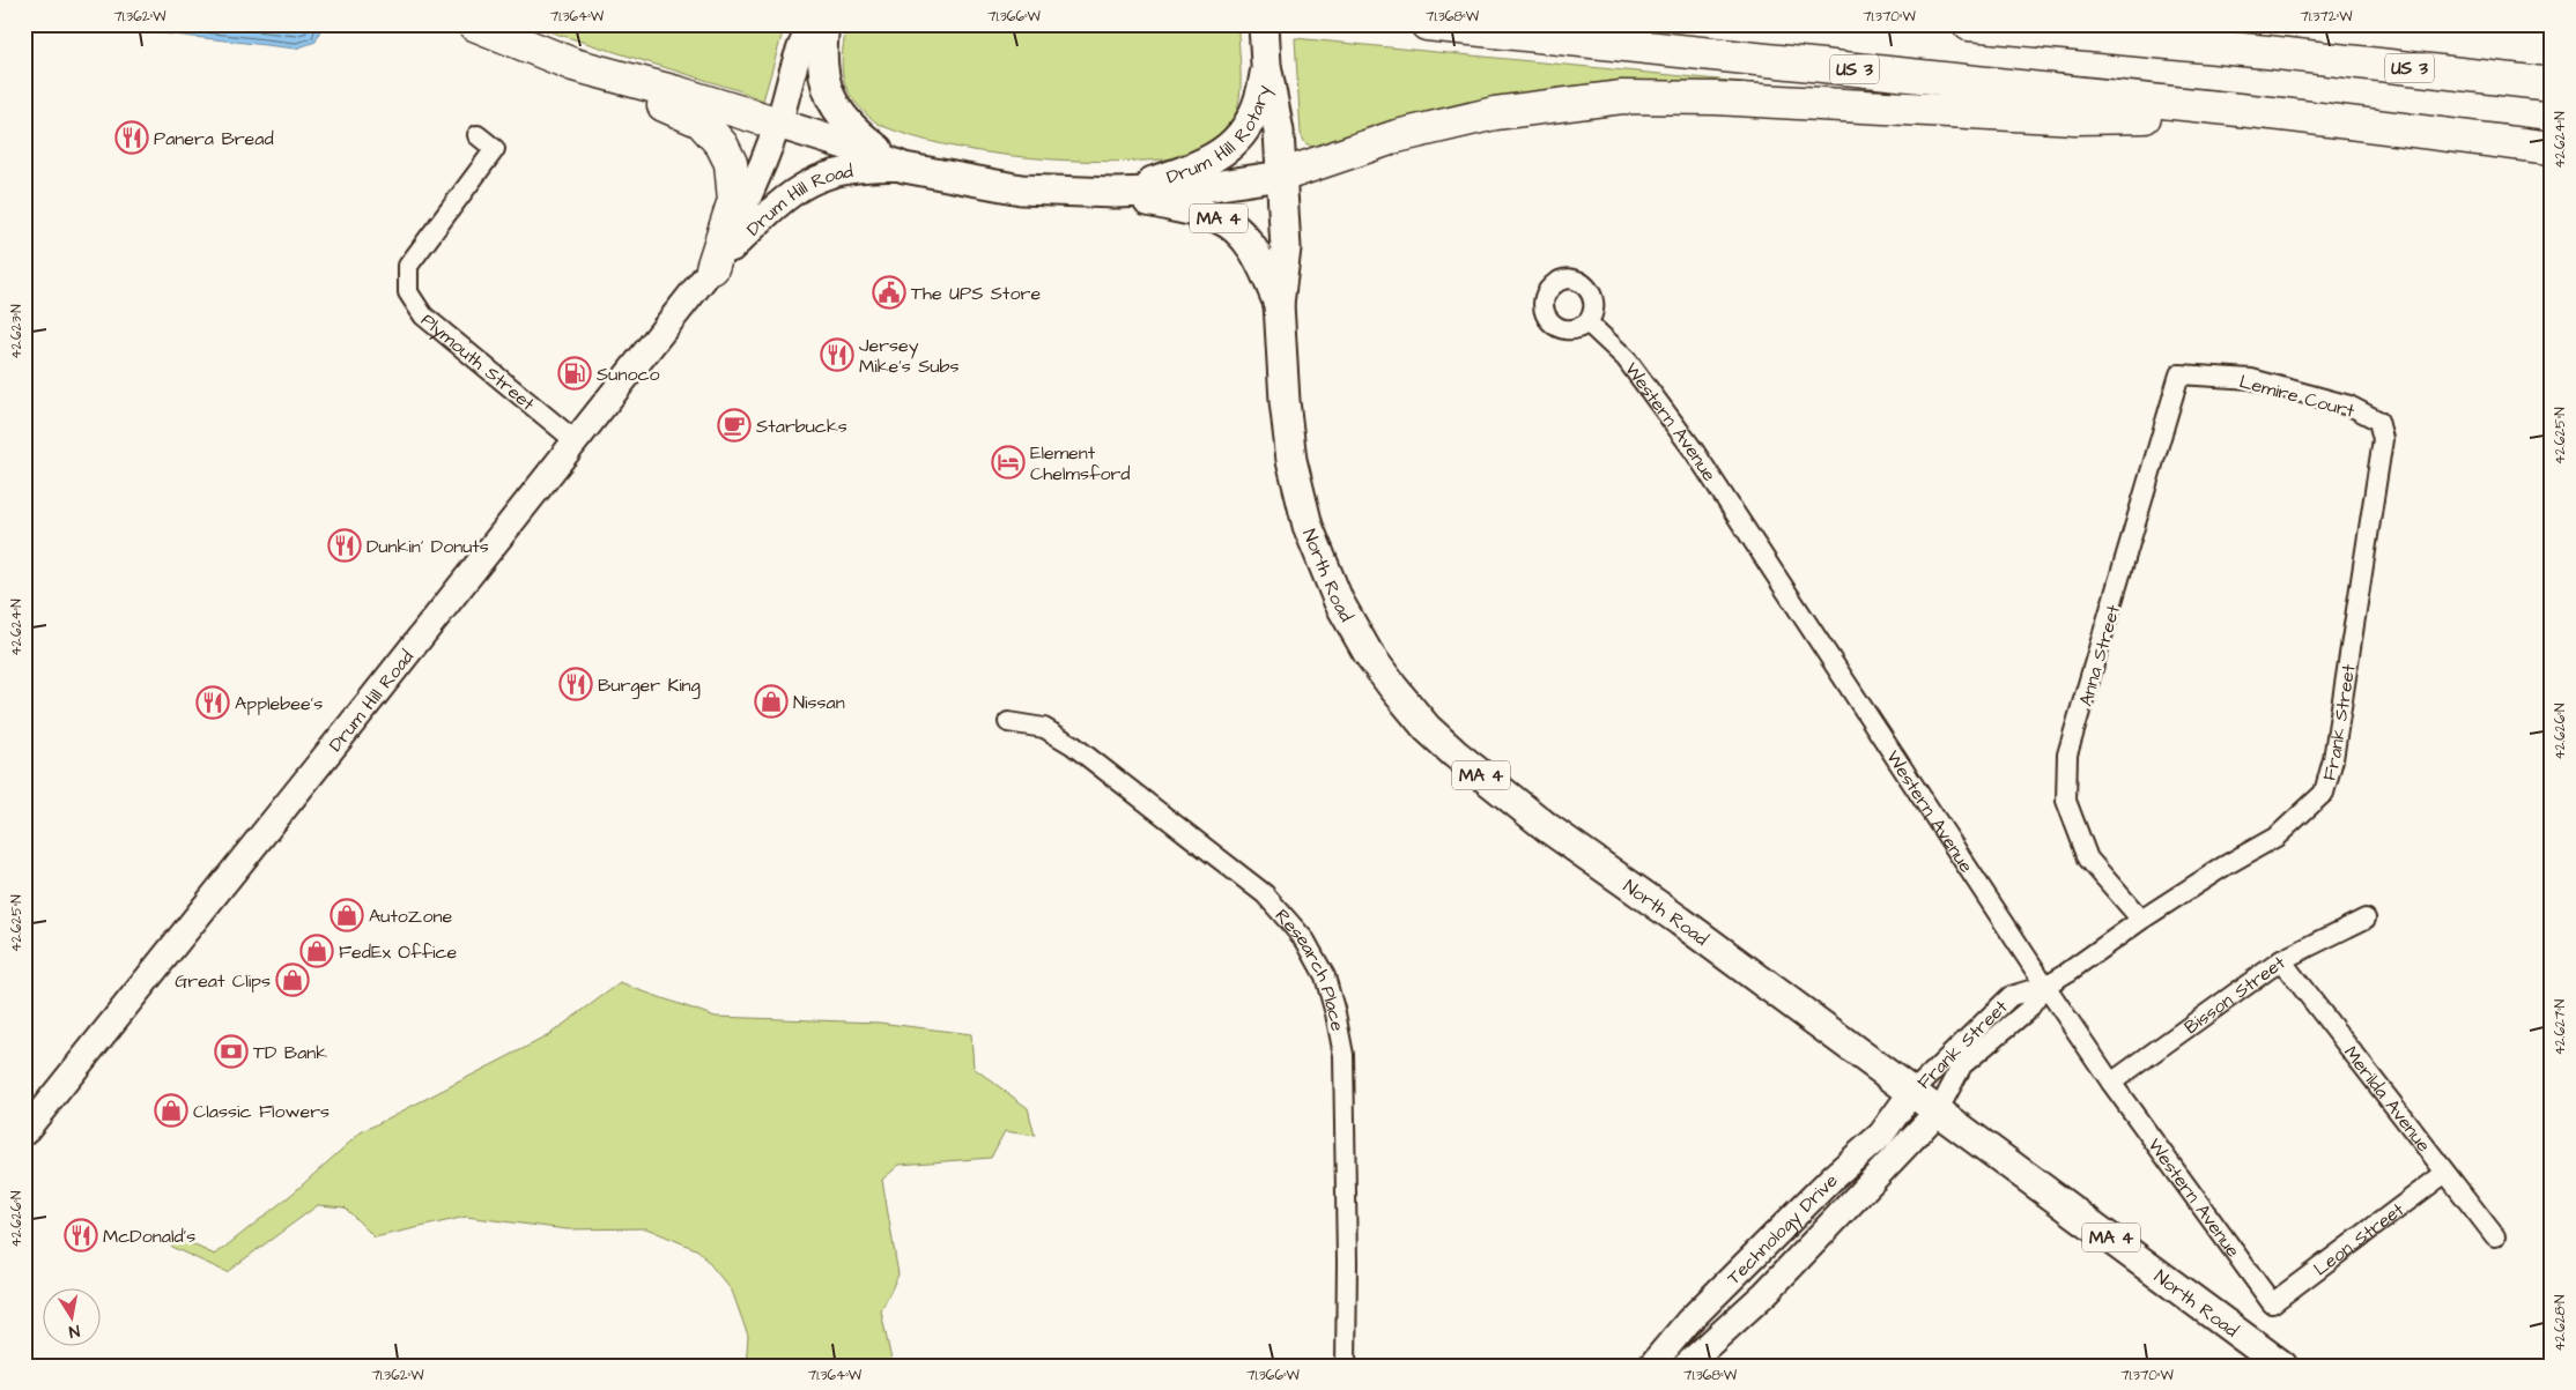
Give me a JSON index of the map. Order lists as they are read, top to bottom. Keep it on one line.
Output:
{"streets":{"highway":["US 3"],"main road":["Drum Hill Rotary","Drum Hill Road","MA 4","North Road","Technology Drive"],"street":["Plymouth Street","Lemire Court","Western Avenue","Anna Street","Frank Street","Research Place","Bisson Street","Merilda Avenue","Leon Street"]},"crossings":[["Drum Hill Rotary","Drum Hill Road"],["Drum Hill Rotary","North Road"],["Drum Hill Road","Plymouth Street"],["Lemire Court","Anna Street"],["Lemire Court","Frank Street"],["Western Avenue","Frank Street"],["Western Avenue","Bisson Street"],["Western Avenue","Leon Street"],["North Road","Frank Street"],["North Road","Technology Drive"],["Anna Street","Frank Street"],["Frank Street","Technology Drive"],["Bisson Street","Merilda Avenue"],["Merilda Avenue","Leon Street"]],"places":{"restaurant":["Panera Bread","Jersey Mike's Subs","Dunkin' Donuts","Burger King","Applebee's","McDonald's"],"public building":["The UPS Store"],"fuel station":["Sunoco"],"cafe":["Starbucks"],"hotel":["Element Chelmsford"],"shop":["Nissan","AutoZone","FedEx Office","Great Clips","Classic Flowers"],"bank":["TD Bank"]},"north":"bottom","coordinates":["71.362°W","71.364°W","71.366°W","71.368°W","71.370°W","71.372°W","42.624°N","42.623°N","42.625°N","42.626°N","42.627°N","42.628°N"]}
